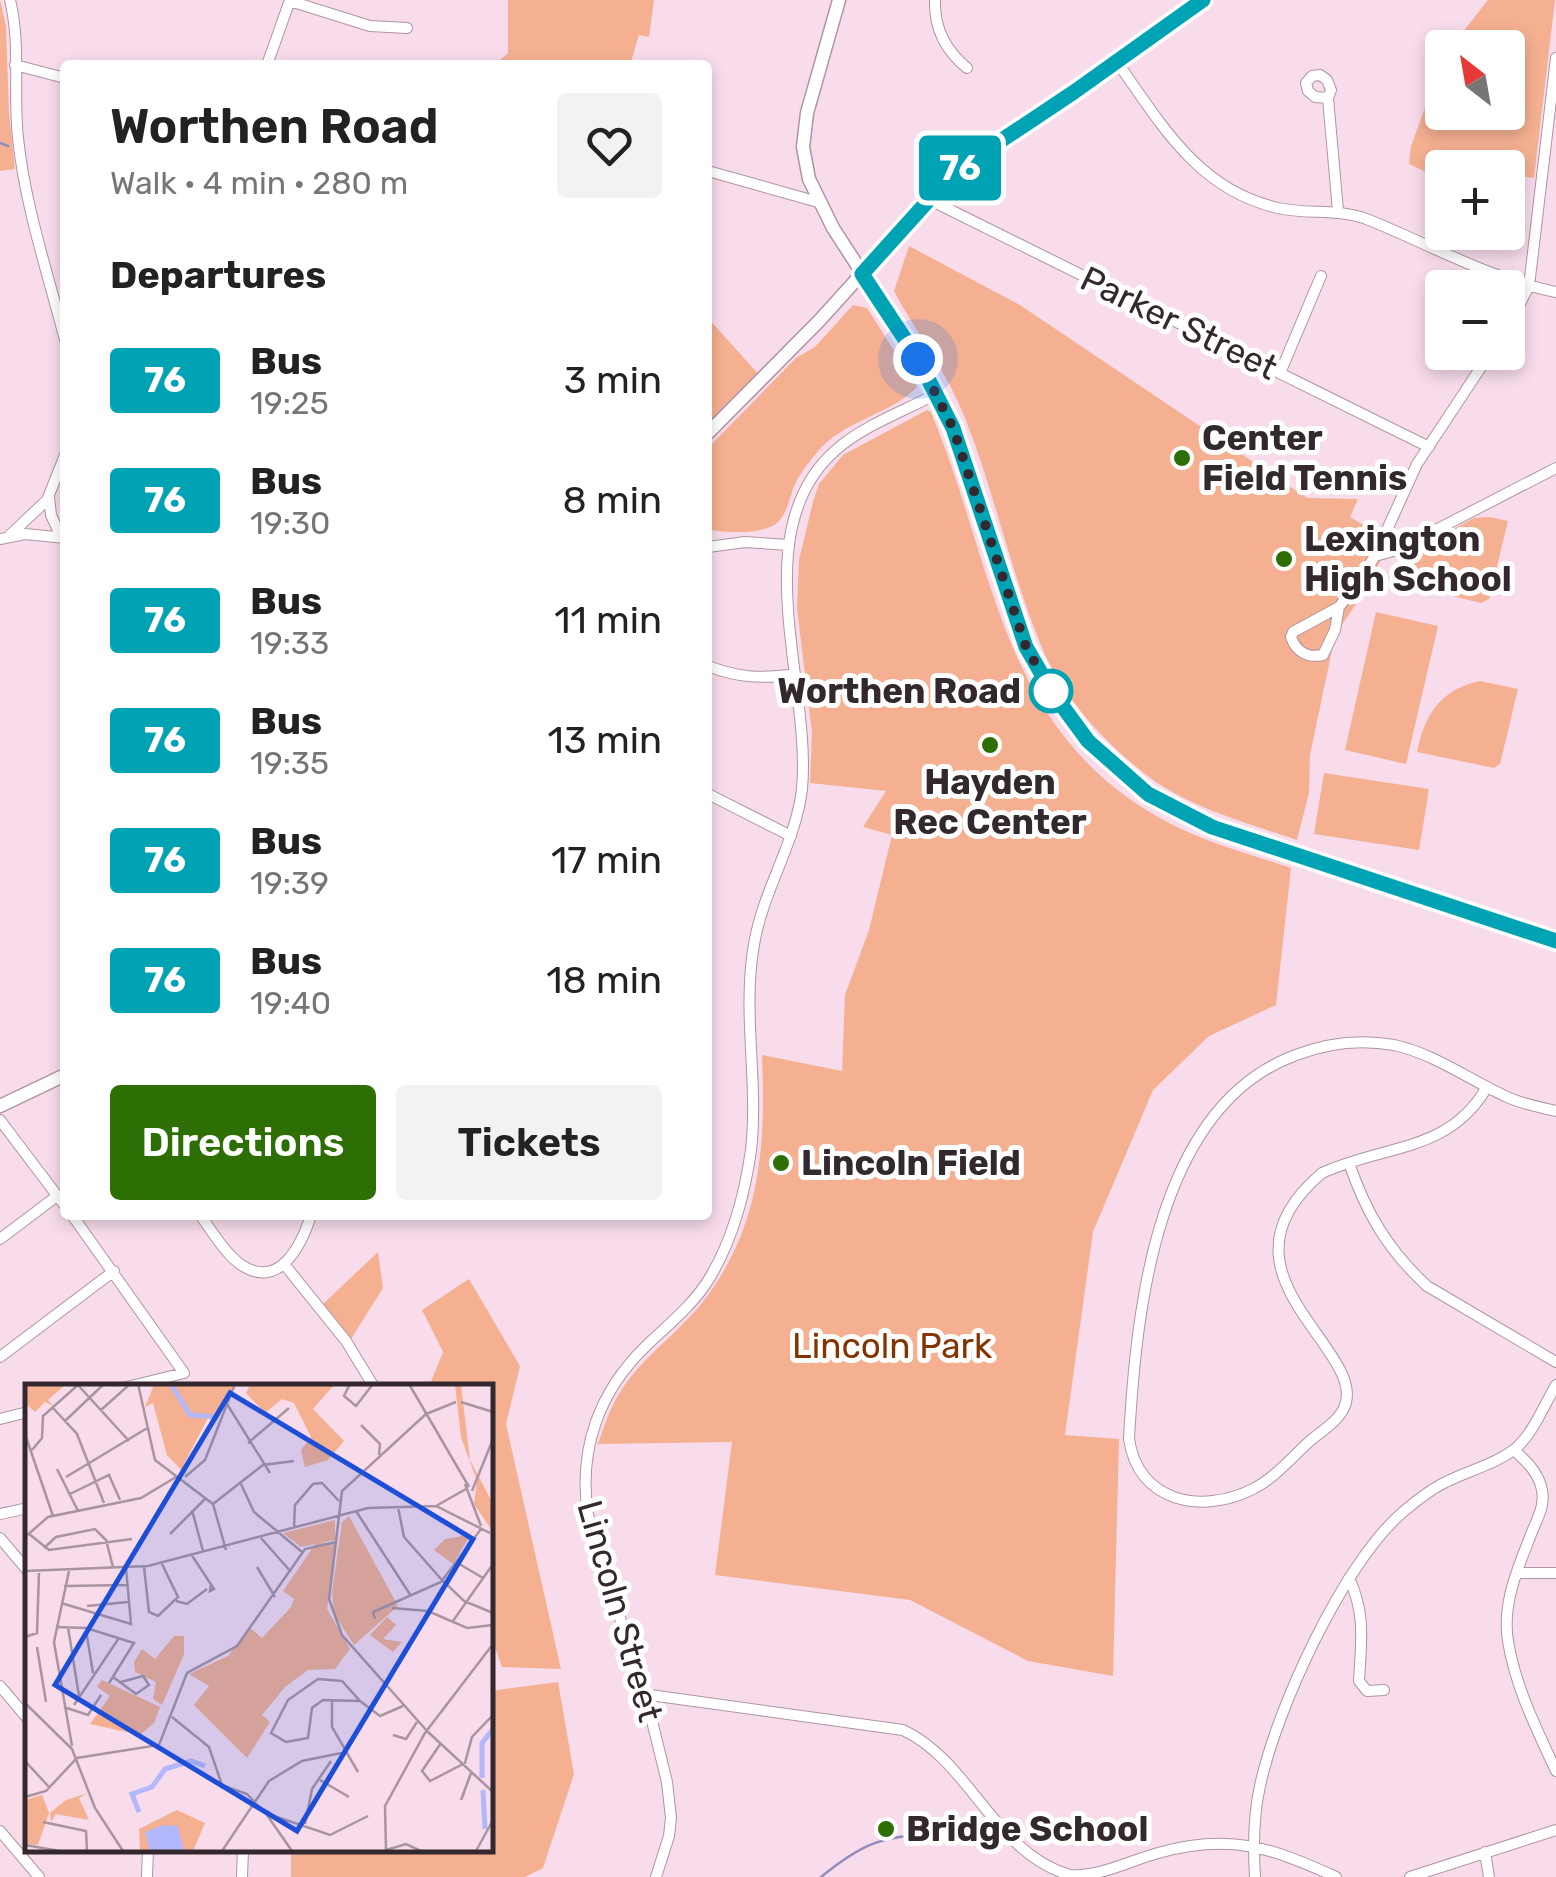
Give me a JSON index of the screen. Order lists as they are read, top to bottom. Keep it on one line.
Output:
{"streets":{"street":["Parker Street","Lincoln Street"]},"parks":["Lincoln Park"],"places":["Center Field Tennis","Lexington High School","Worthen Road","Hayden Rec Center","Lincoln Field","Bridge School"],"lines":["bus line 76"],"north":"top left","page":{"on_map":"76","map_buttons":["+","−"],"heading":[["Worthen Road","Walk · 4 min · 280 m"],"Departures"],"list":[{"mark":"76","name":"Bus","note":"19:25","value":"3 min"},{"mark":"76","name":"Bus","note":"19:30","value":"8 min"},{"mark":"76","name":"Bus","note":"19:33","value":"11 min"},{"mark":"76","name":"Bus","note":"19:35","value":"13 min"},{"mark":"76","name":"Bus","note":"19:39","value":"17 min"},{"mark":"76","name":"Bus","note":"19:40","value":"18 min"}],"buttons":["Directions","Tickets"]}}
